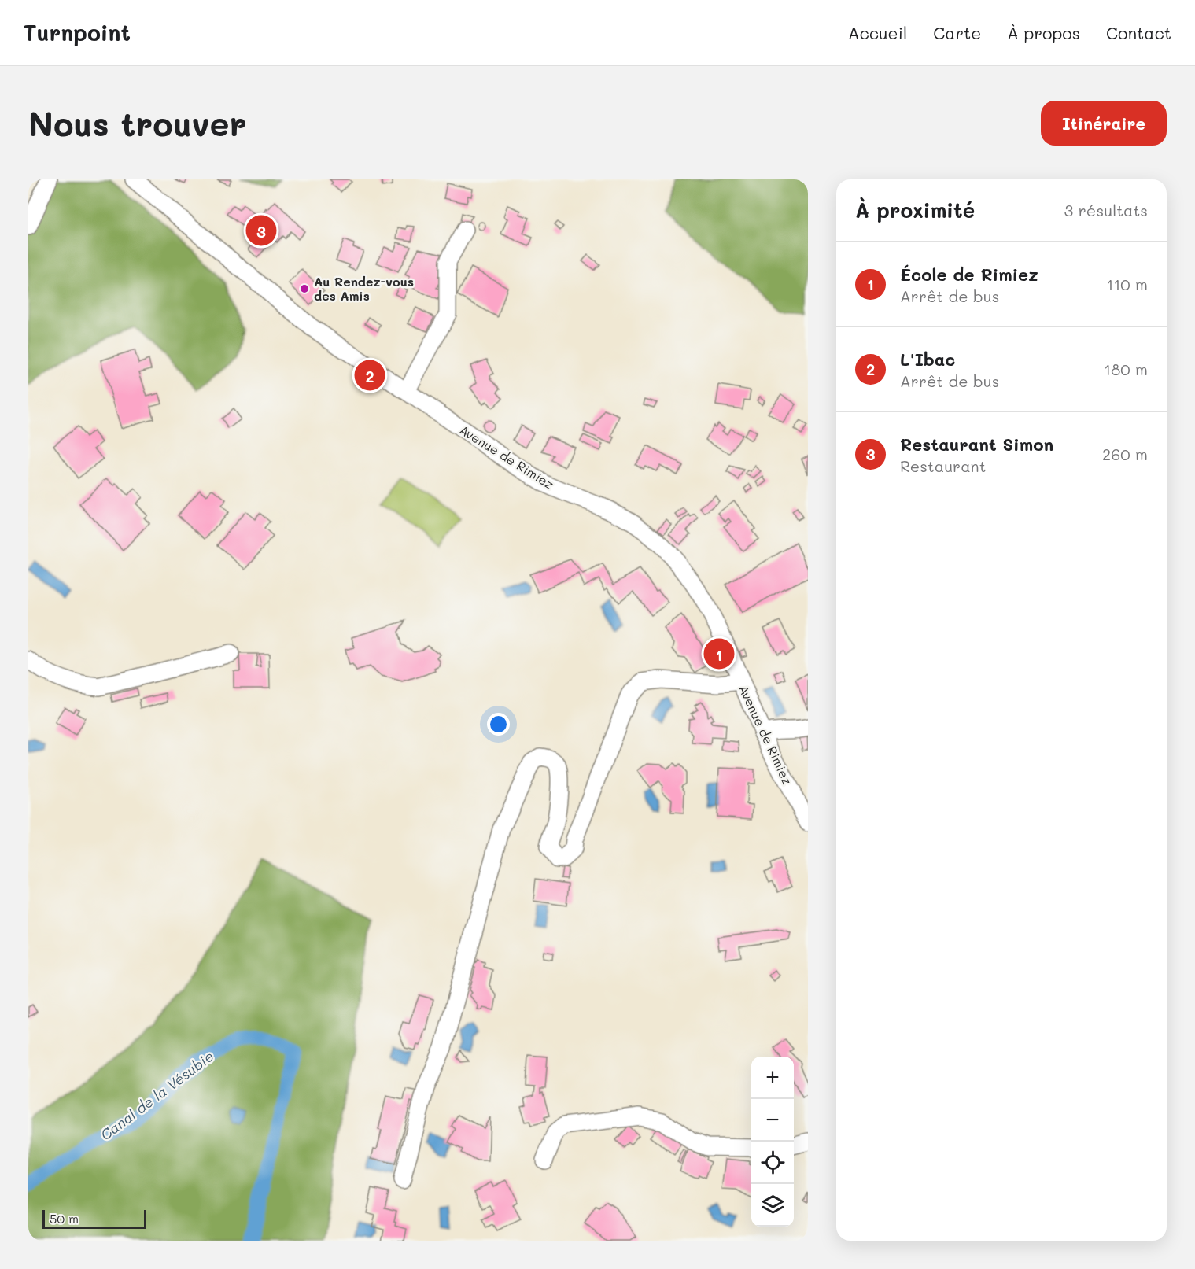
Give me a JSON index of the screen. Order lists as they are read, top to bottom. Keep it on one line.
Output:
{"streets":{"street":["Avenue de Rimiez"]},"water":["Canal de la Vésubie"],"places":["Au Rendez-vous des Amis"],"scale_bar":"50 m","page":{"header":"Turnpoint","nav":["Accueil","Carte","À propos","Contact"],"buttons":"Itinéraire","title":"Nous trouver","heading":["À proximité","3 résultats"],"pins":["3","2","1"],"list":[{"mark":"1","name":"École de Rimiez","note":"Arrêt de bus","value":"110 m"},{"mark":"2","name":"L'Ibac","note":"Arrêt de bus","value":"180 m"},{"mark":"3","name":"Restaurant Simon","note":"Restaurant","value":"260 m"}],"map_buttons":["+","−"],"scale":"50 m"}}
